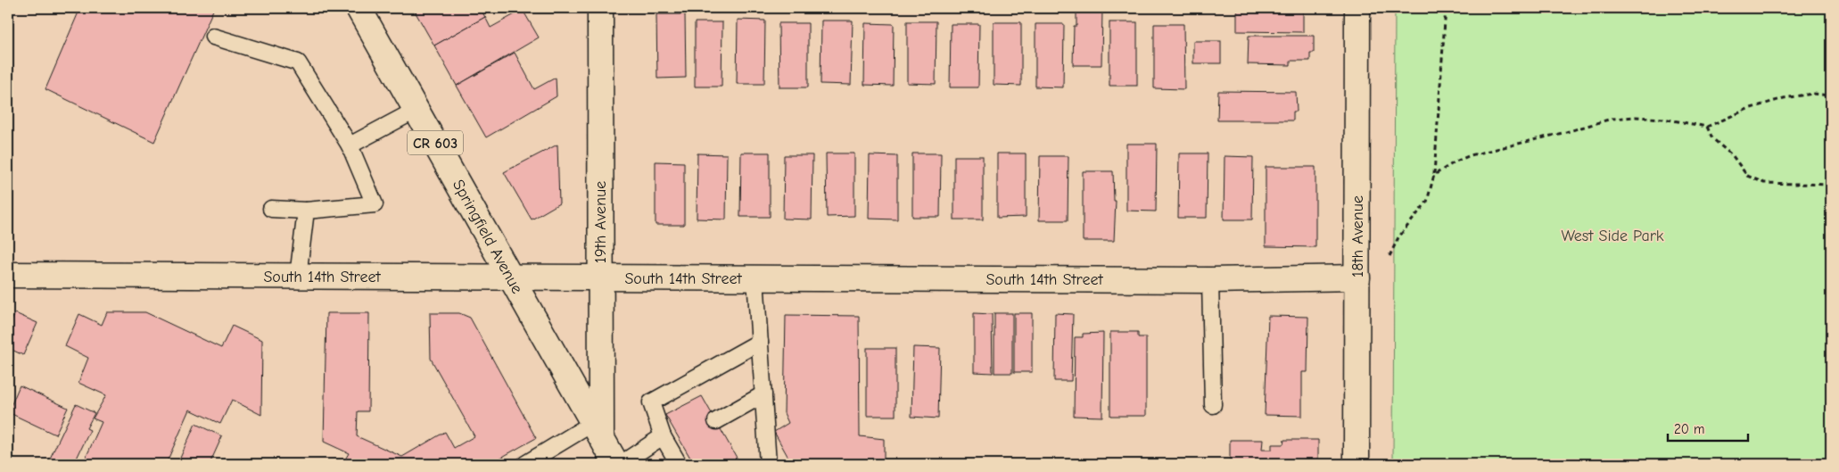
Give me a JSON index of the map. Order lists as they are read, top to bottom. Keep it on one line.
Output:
{"streets":{"street":["CR 603","19th Avenue","Springfield Avenue","18th Avenue","South 14th Street"]},"crossings":[["19th Avenue","Springfield Avenue"],["19th Avenue","South 14th Street"],["Springfield Avenue","South 14th Street"],["18th Avenue","South 14th Street"]],"parks":["West Side Park"],"scale_bar":"20 m"}
